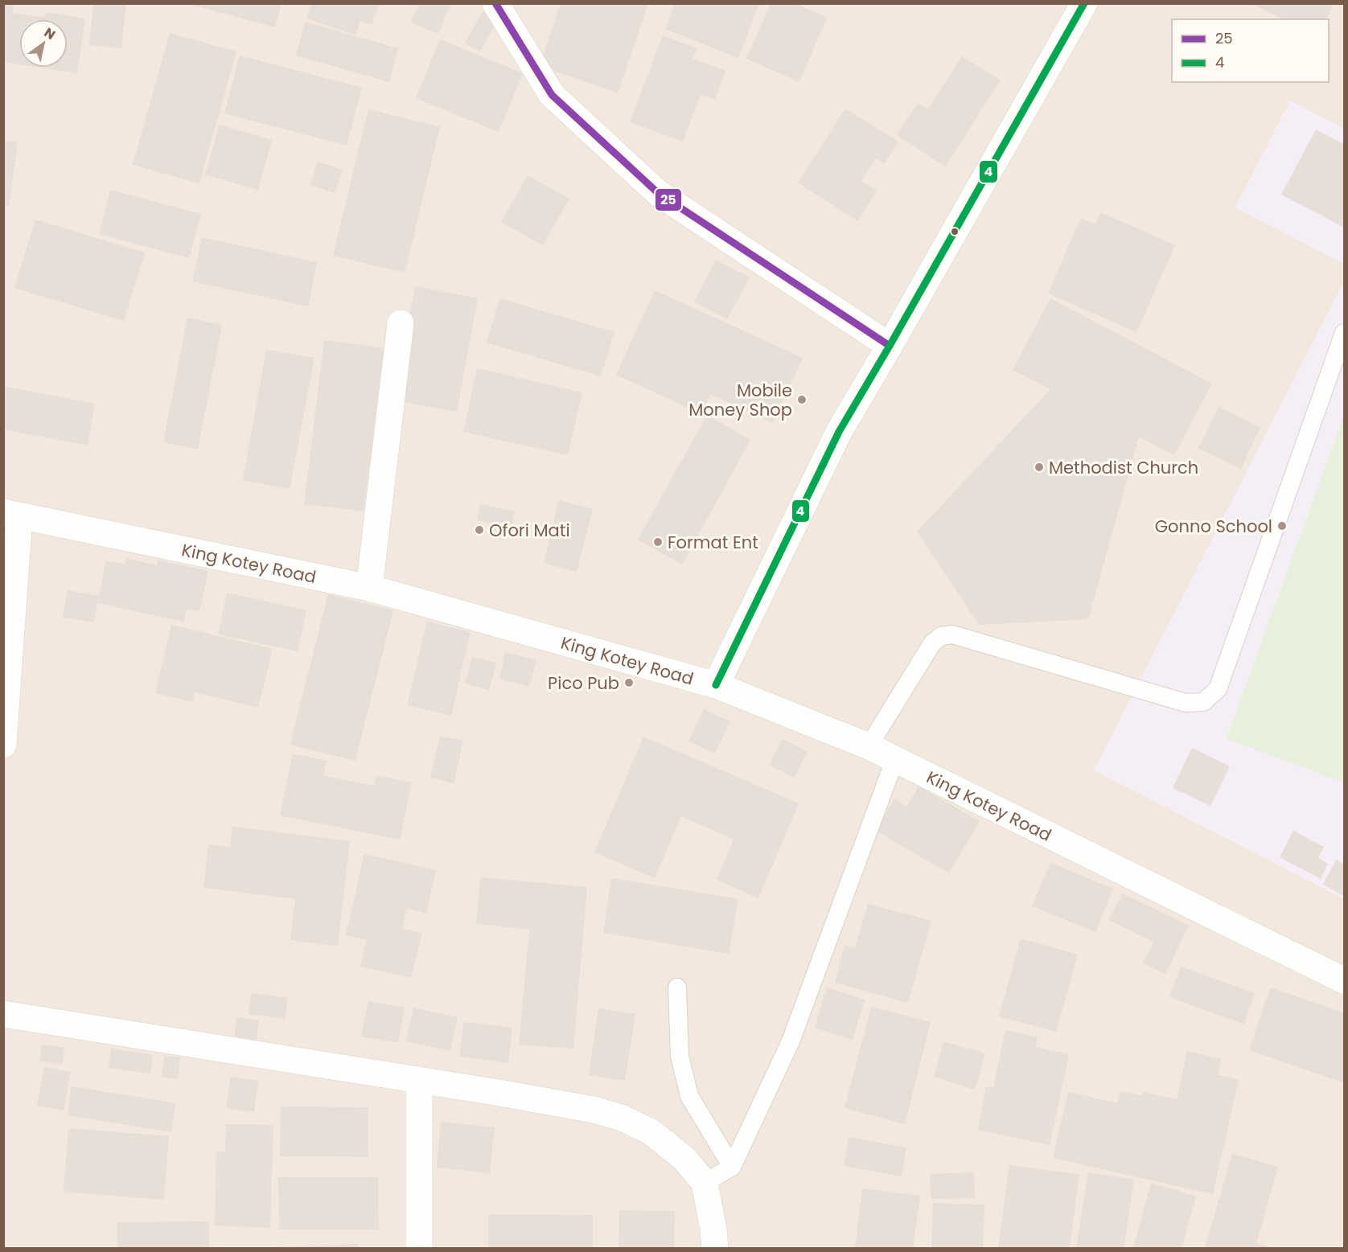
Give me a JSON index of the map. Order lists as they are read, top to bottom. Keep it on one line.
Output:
{"streets":{"street":["King Kotey Road"]},"places":["Mobile Money Shop","Methodist Church","Gonno School","Ofori Mati","Format Ent","Pico Pub"],"lines":["transit line 25","transit line 4"],"legend":["25","4"],"north":"top right"}
